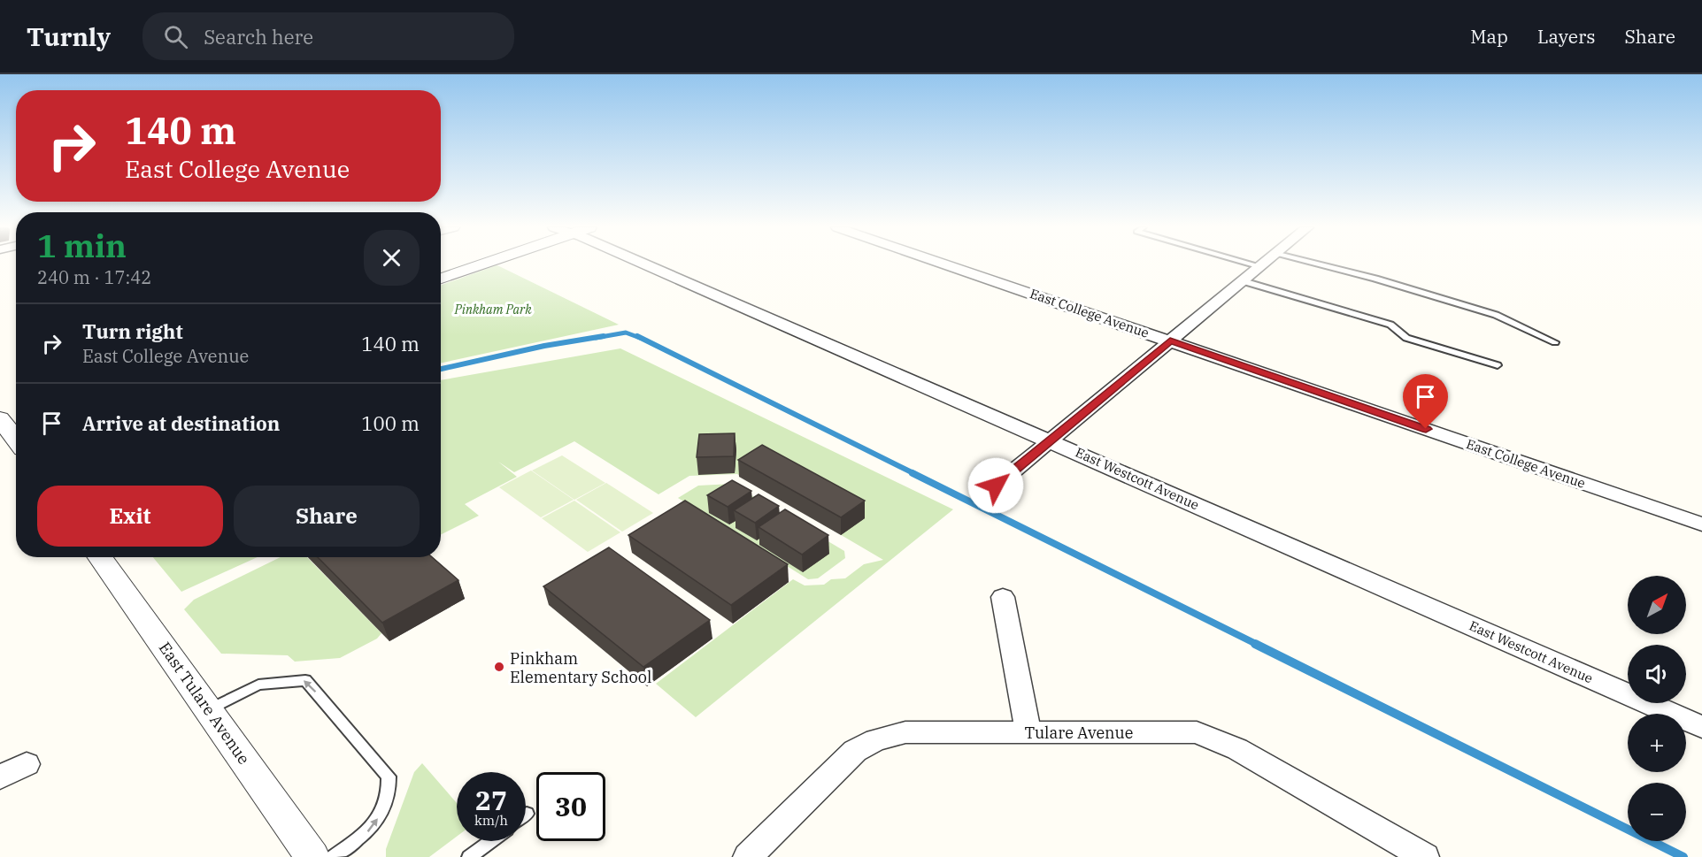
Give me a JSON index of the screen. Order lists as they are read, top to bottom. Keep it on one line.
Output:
{"streets":{"street":["East College Avenue","East Westcott Avenue","East Tulare Avenue","Tulare Avenue"]},"parks":["Pinkham Park"],"places":["Pinkham Elementary School"],"north":"top right","page":{"header":"Turnly","search":"Search here","nav":["Map","Layers","Share"],"turn":["140 m","East College Avenue"],"heading":["1 min","240 m · 17:42"],"list":[{"name":"Turn right","note":"East College Avenue","value":"140 m"},{"name":"Arrive at destination","value":"100 m"}],"buttons":["Exit","Share"],"map_buttons":["+","−"],"speed":"27 km/h","limit":"30"}}
